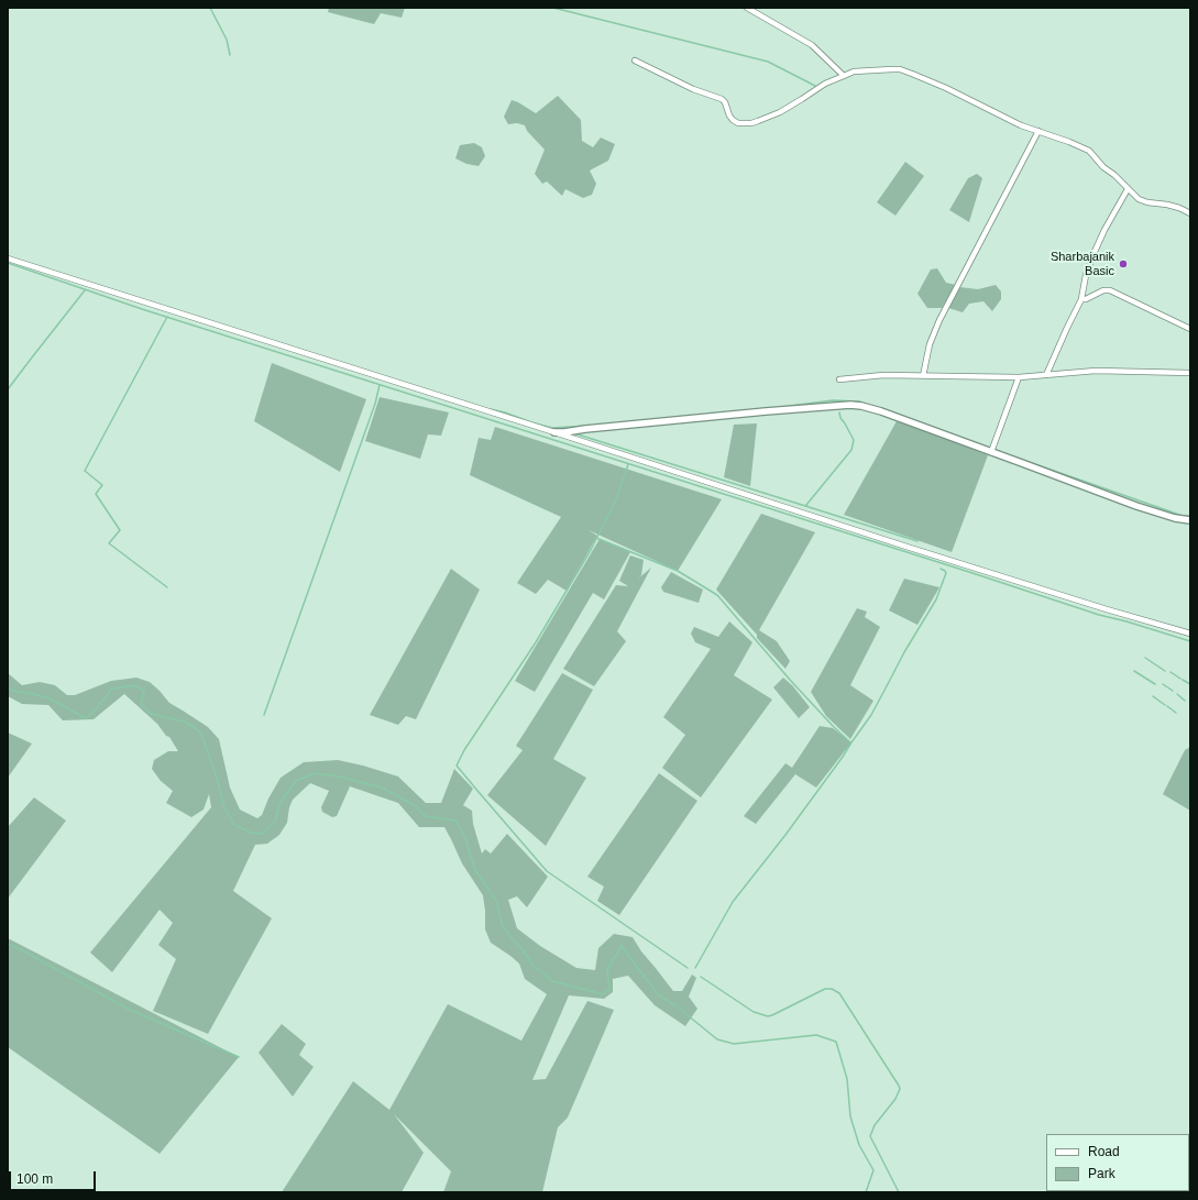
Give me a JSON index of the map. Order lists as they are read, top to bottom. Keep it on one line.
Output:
{"places":["Sharbajanik Basic"],"legend":["Road","Park"],"scale_bar":"100 m"}
